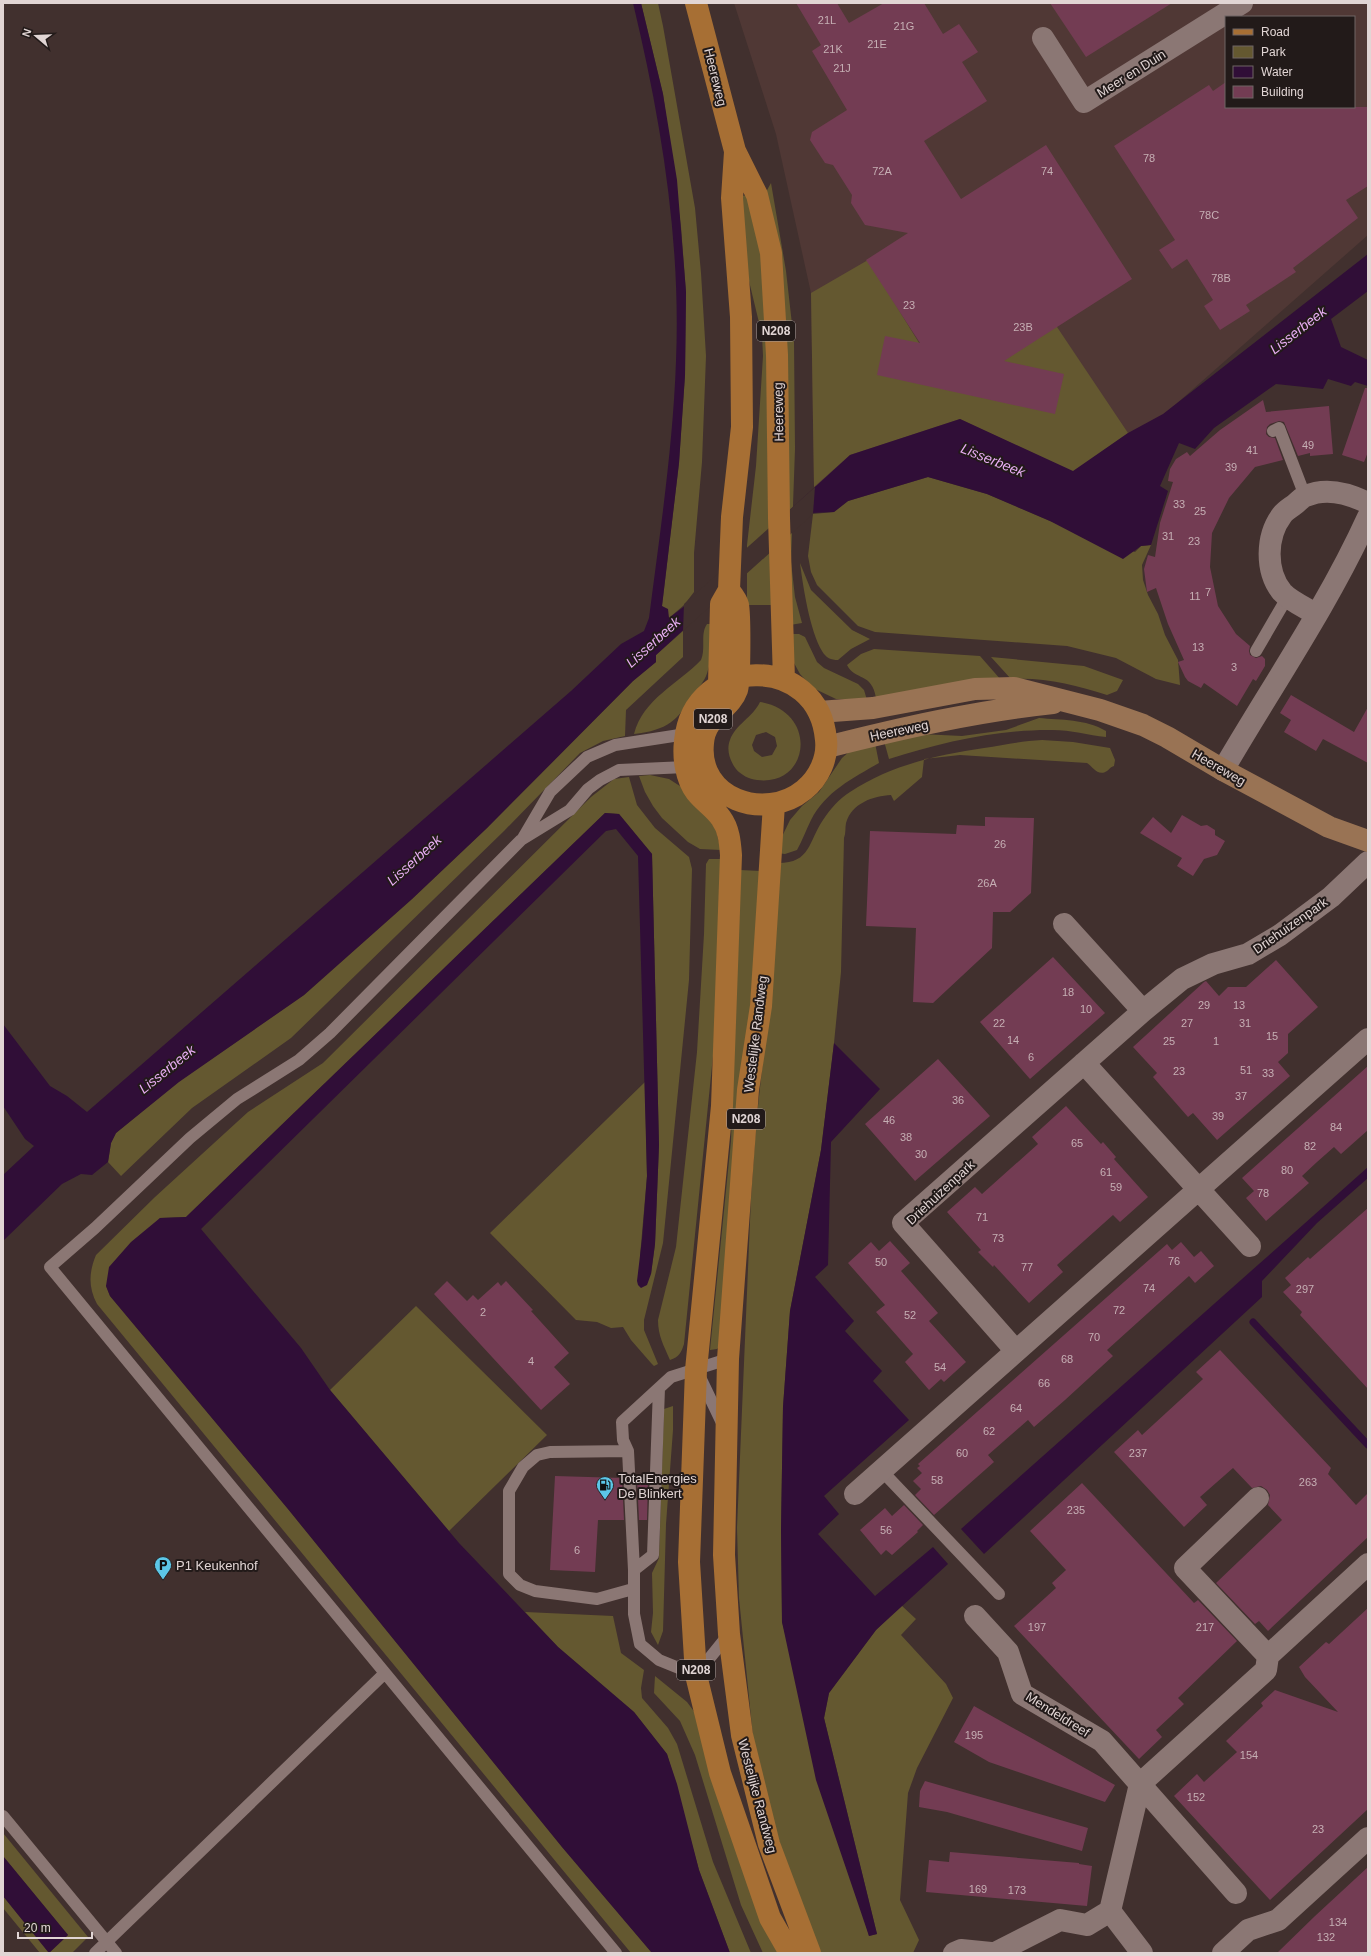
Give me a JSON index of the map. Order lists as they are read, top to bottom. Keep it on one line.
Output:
{"streets":{"main road":["Heereweg","N208","Westelijke Randweg"],"street":["Meer en Duin","Driehuizenpark","Mendeldreef"]},"crossings":[["Heereweg","N208"],["Heereweg","Westelijke Randweg"],["N208","Westelijke Randweg"]],"water":["Lisserbeek"],"places":{"fuel station":["TotalEnergies De Blinkert"],"parking":["P1 Keukenhof"]},"house_numbers":["21L","21G","21E","21K","21J","78","72A","74","78C","78B","23","23B","49","41","39","33","25","31","23","7","11","13","3","26","26A","18","29","13","10","22","27","31","15","14","25","1","6","51","23","33","37","36","39","46","84","38","65","82","30","80","61","59","78","71","73","76","50","77","74","297","72","2","52","70","68","4","54","66","64","62","60","237","58","263","235","56","6","197","217","195","154","152","23","169","173","134","132"],"legend":["Road","Park","Water","Building"],"scale_bar":"20 m","north":"left"}
